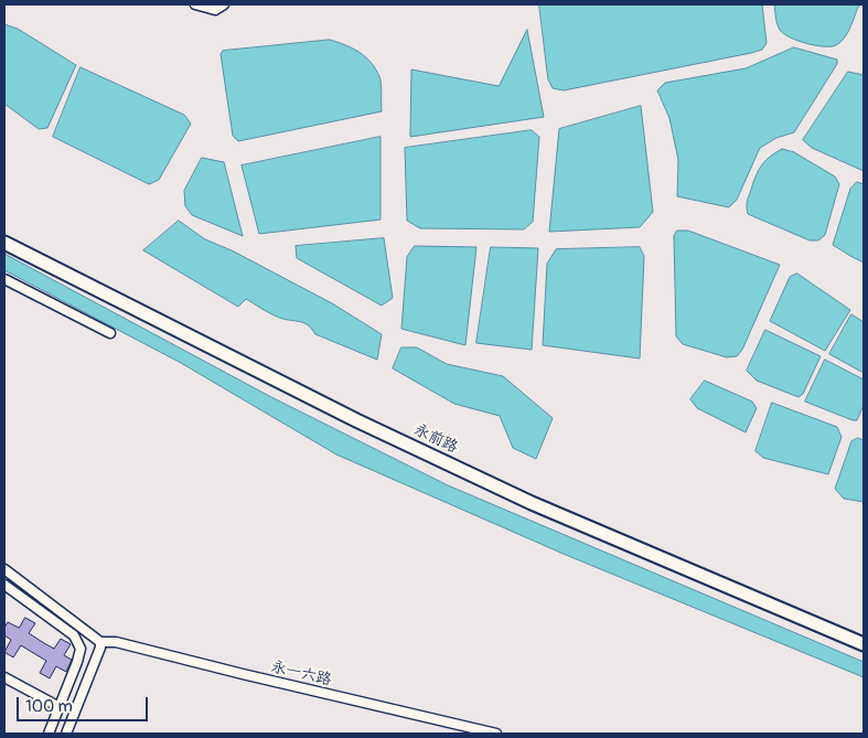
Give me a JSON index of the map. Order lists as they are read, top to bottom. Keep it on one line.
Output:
{"streets":{"street":["永前路","永一六路"]},"scale_bar":"100 m"}
